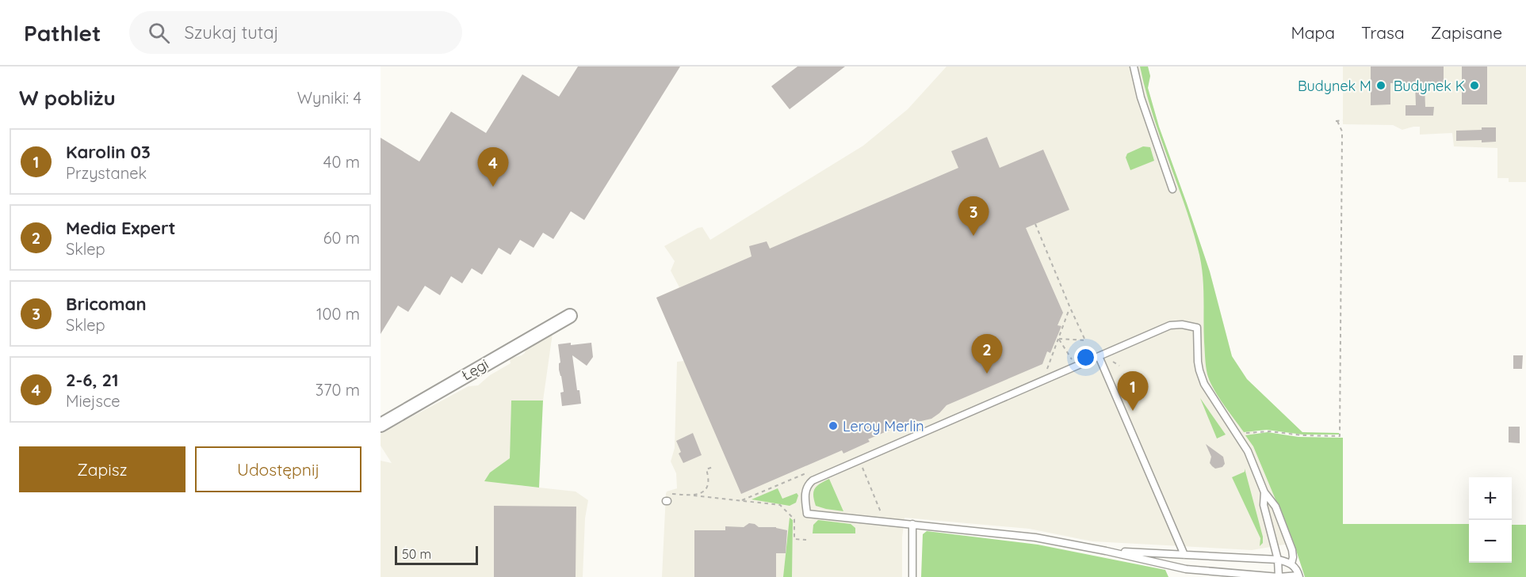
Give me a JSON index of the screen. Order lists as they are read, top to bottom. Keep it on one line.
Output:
{"streets":{"street":["Łęgi"]},"places":["Budynek M","Budynek K","Leroy Merlin"],"scale_bar":"50 m","page":{"header":"Pathlet","search":"Szukaj tutaj","nav":["Mapa","Trasa","Zapisane"],"heading":["W pobliżu","Wyniki: 4"],"list":[{"mark":"1","name":"Karolin 03","note":"Przystanek","value":"40 m"},{"mark":"2","name":"Media Expert","note":"Sklep","value":"60 m"},{"mark":"3","name":"Bricoman","note":"Sklep","value":"100 m"},{"mark":"4","name":"2-6, 21","note":"Miejsce","value":"370 m"}],"pins":["4","3","2","1"],"buttons":["Zapisz","Udostępnij"],"map_buttons":["+","−"],"scale":"50 m"}}
